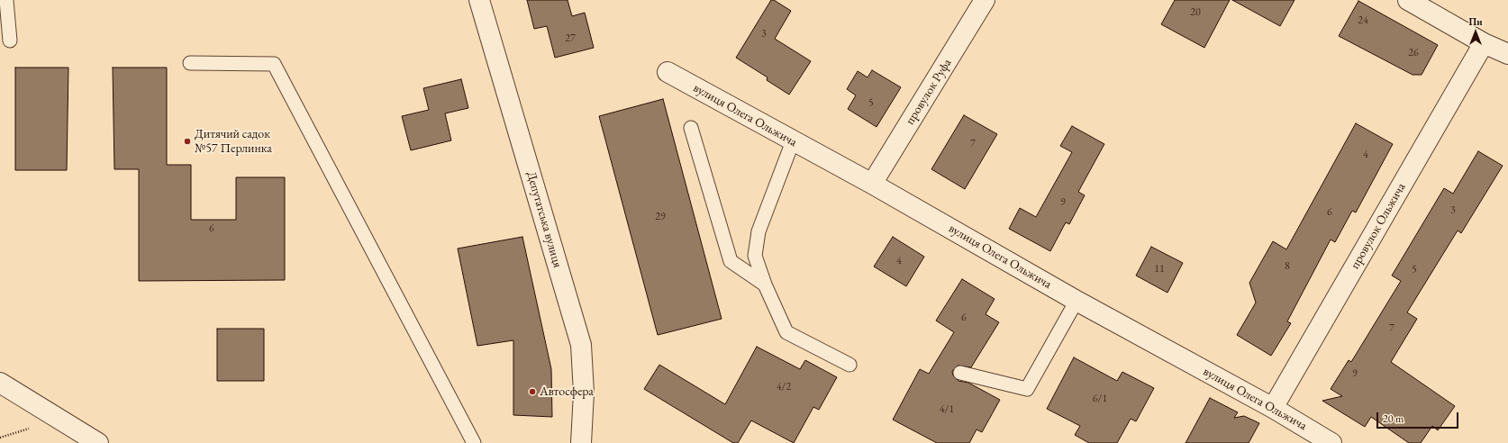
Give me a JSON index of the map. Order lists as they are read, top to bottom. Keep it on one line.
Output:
{"streets":{"street":["провулок Руфа","вулиця Олега Ольжича","Депутатська вулиця","провулок Ольжича"]},"crossings":[["провулок Руфа","вулиця Олега Ольжича"],["вулиця Олега Ольжича","провулок Ольжича"]],"places":["Дитячий садок №57 Перлинка","Автосфера"],"house_numbers":["20","24","3","27","26","5","7","4","9","3","6","29","6","4","8","11","5","6","7","9","4/2","6/1","4/1"],"scale_bar":"20 m","north":"top"}
